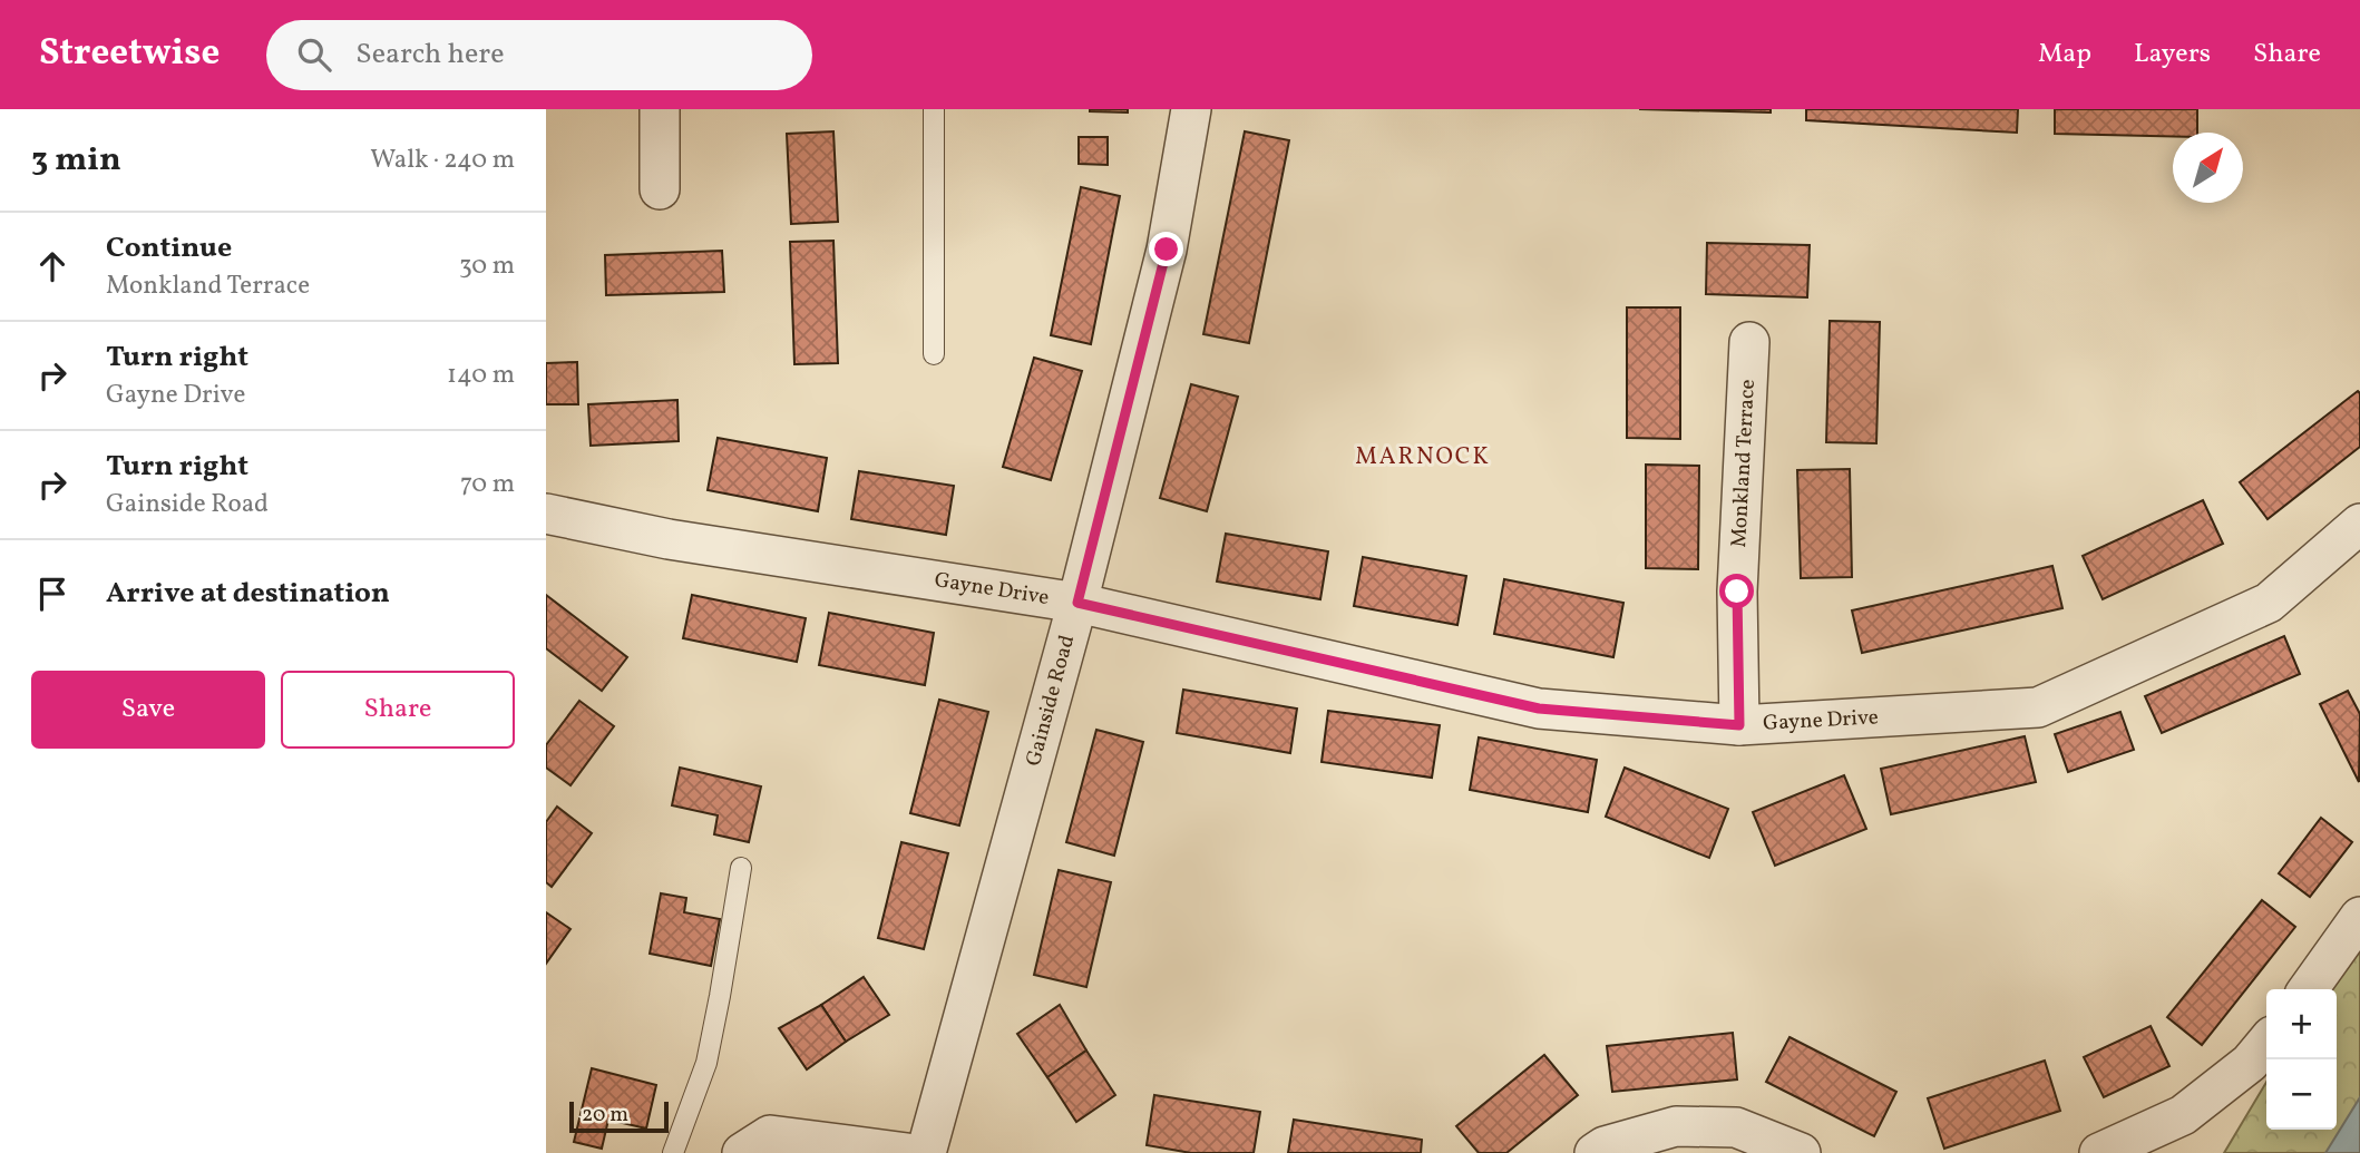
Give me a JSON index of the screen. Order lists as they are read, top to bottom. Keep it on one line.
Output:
{"streets":{"street":["Monkland Terrace","Gayne Drive","Gainside Road"]},"crossings":[["Monkland Terrace","Gayne Drive"],["Gayne Drive","Gainside Road"]],"districts":["MARNOCK"],"scale_bar":"20 m","north":"top right","page":{"header":"Streetwise","search":"Search here","nav":["Map","Layers","Share"],"heading":["3 min","Walk · 240 m"],"list":[["Continue","Monkland Terrace","30 m"],["Turn right","Gayne Drive","140 m"],["Turn right","Gainside Road","70 m"],"Arrive at destination"],"buttons":["Save","Share"],"map_buttons":["+","−"],"scale":"20 m"}}
